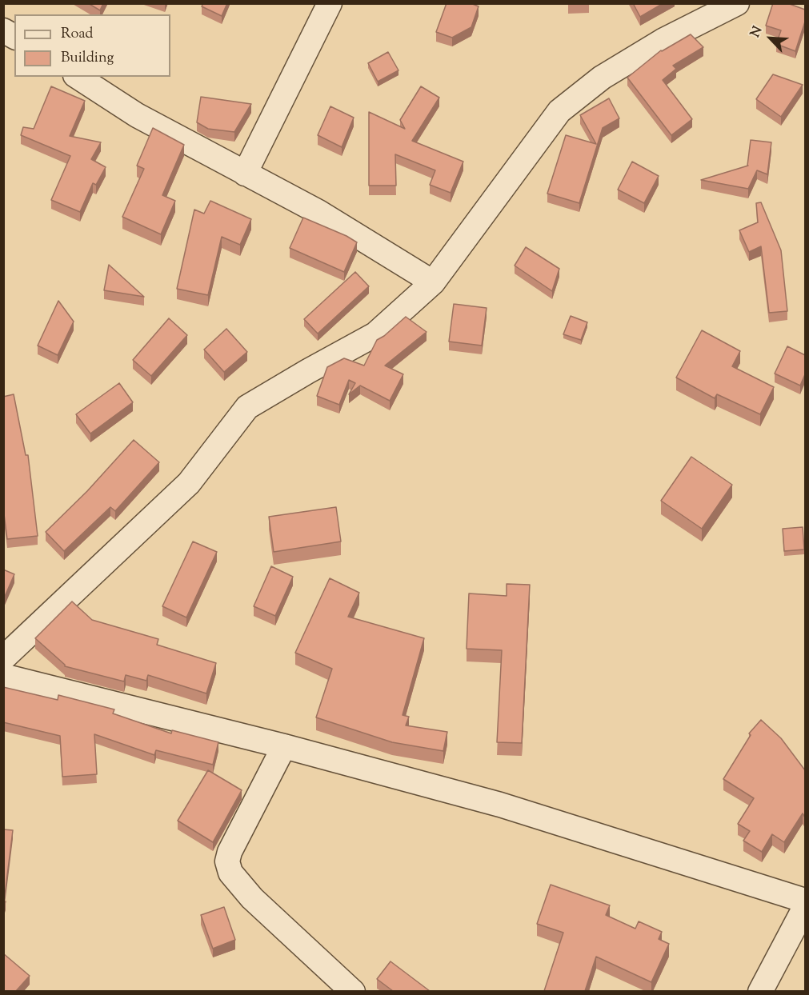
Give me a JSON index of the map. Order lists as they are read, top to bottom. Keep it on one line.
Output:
{"legend":["Road","Building"],"north":"top left"}
